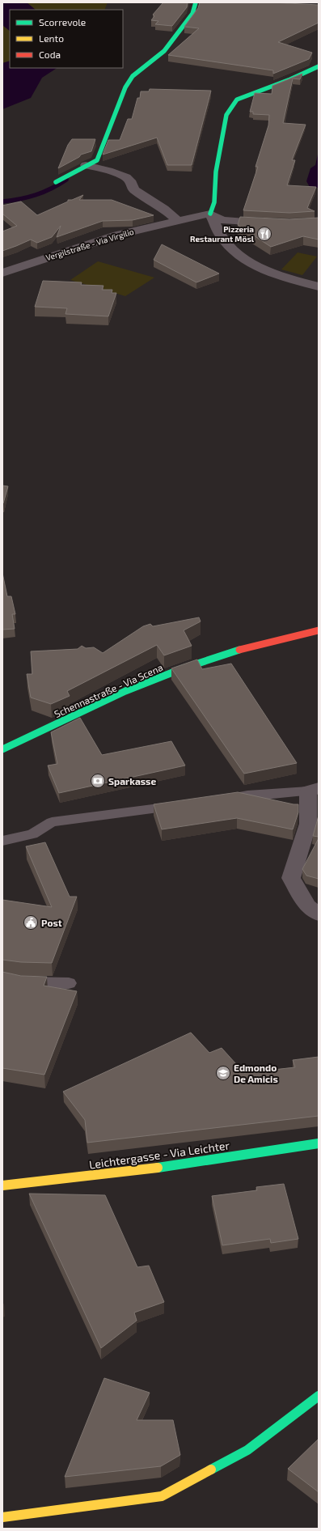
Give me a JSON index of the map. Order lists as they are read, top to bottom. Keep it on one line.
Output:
{"streets":{"street":["Vergilstraße - Via Virgilio","Schennastraße - Via Scena","Leichtergasse - Via Leichter"]},"places":{"restaurant":["Pizzeria Restaurant Mösl"],"bank":["Sparkasse"],"public building":["Post"],"school or university":["Edmondo De Amicis"]},"legend":["Scorrevole","Lento","Coda"]}
